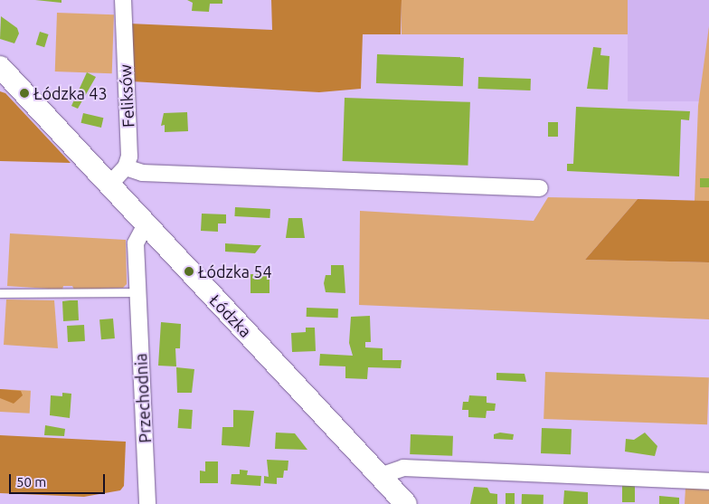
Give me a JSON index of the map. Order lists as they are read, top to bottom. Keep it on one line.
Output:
{"streets":{"main road":["Łódzka"],"street":["Feliksów","Przechodnia"]},"crossings":[["Łódzka","Przechodnia"]],"places":["Łódzka 43","Łódzka 54"],"scale_bar":"50 m"}
